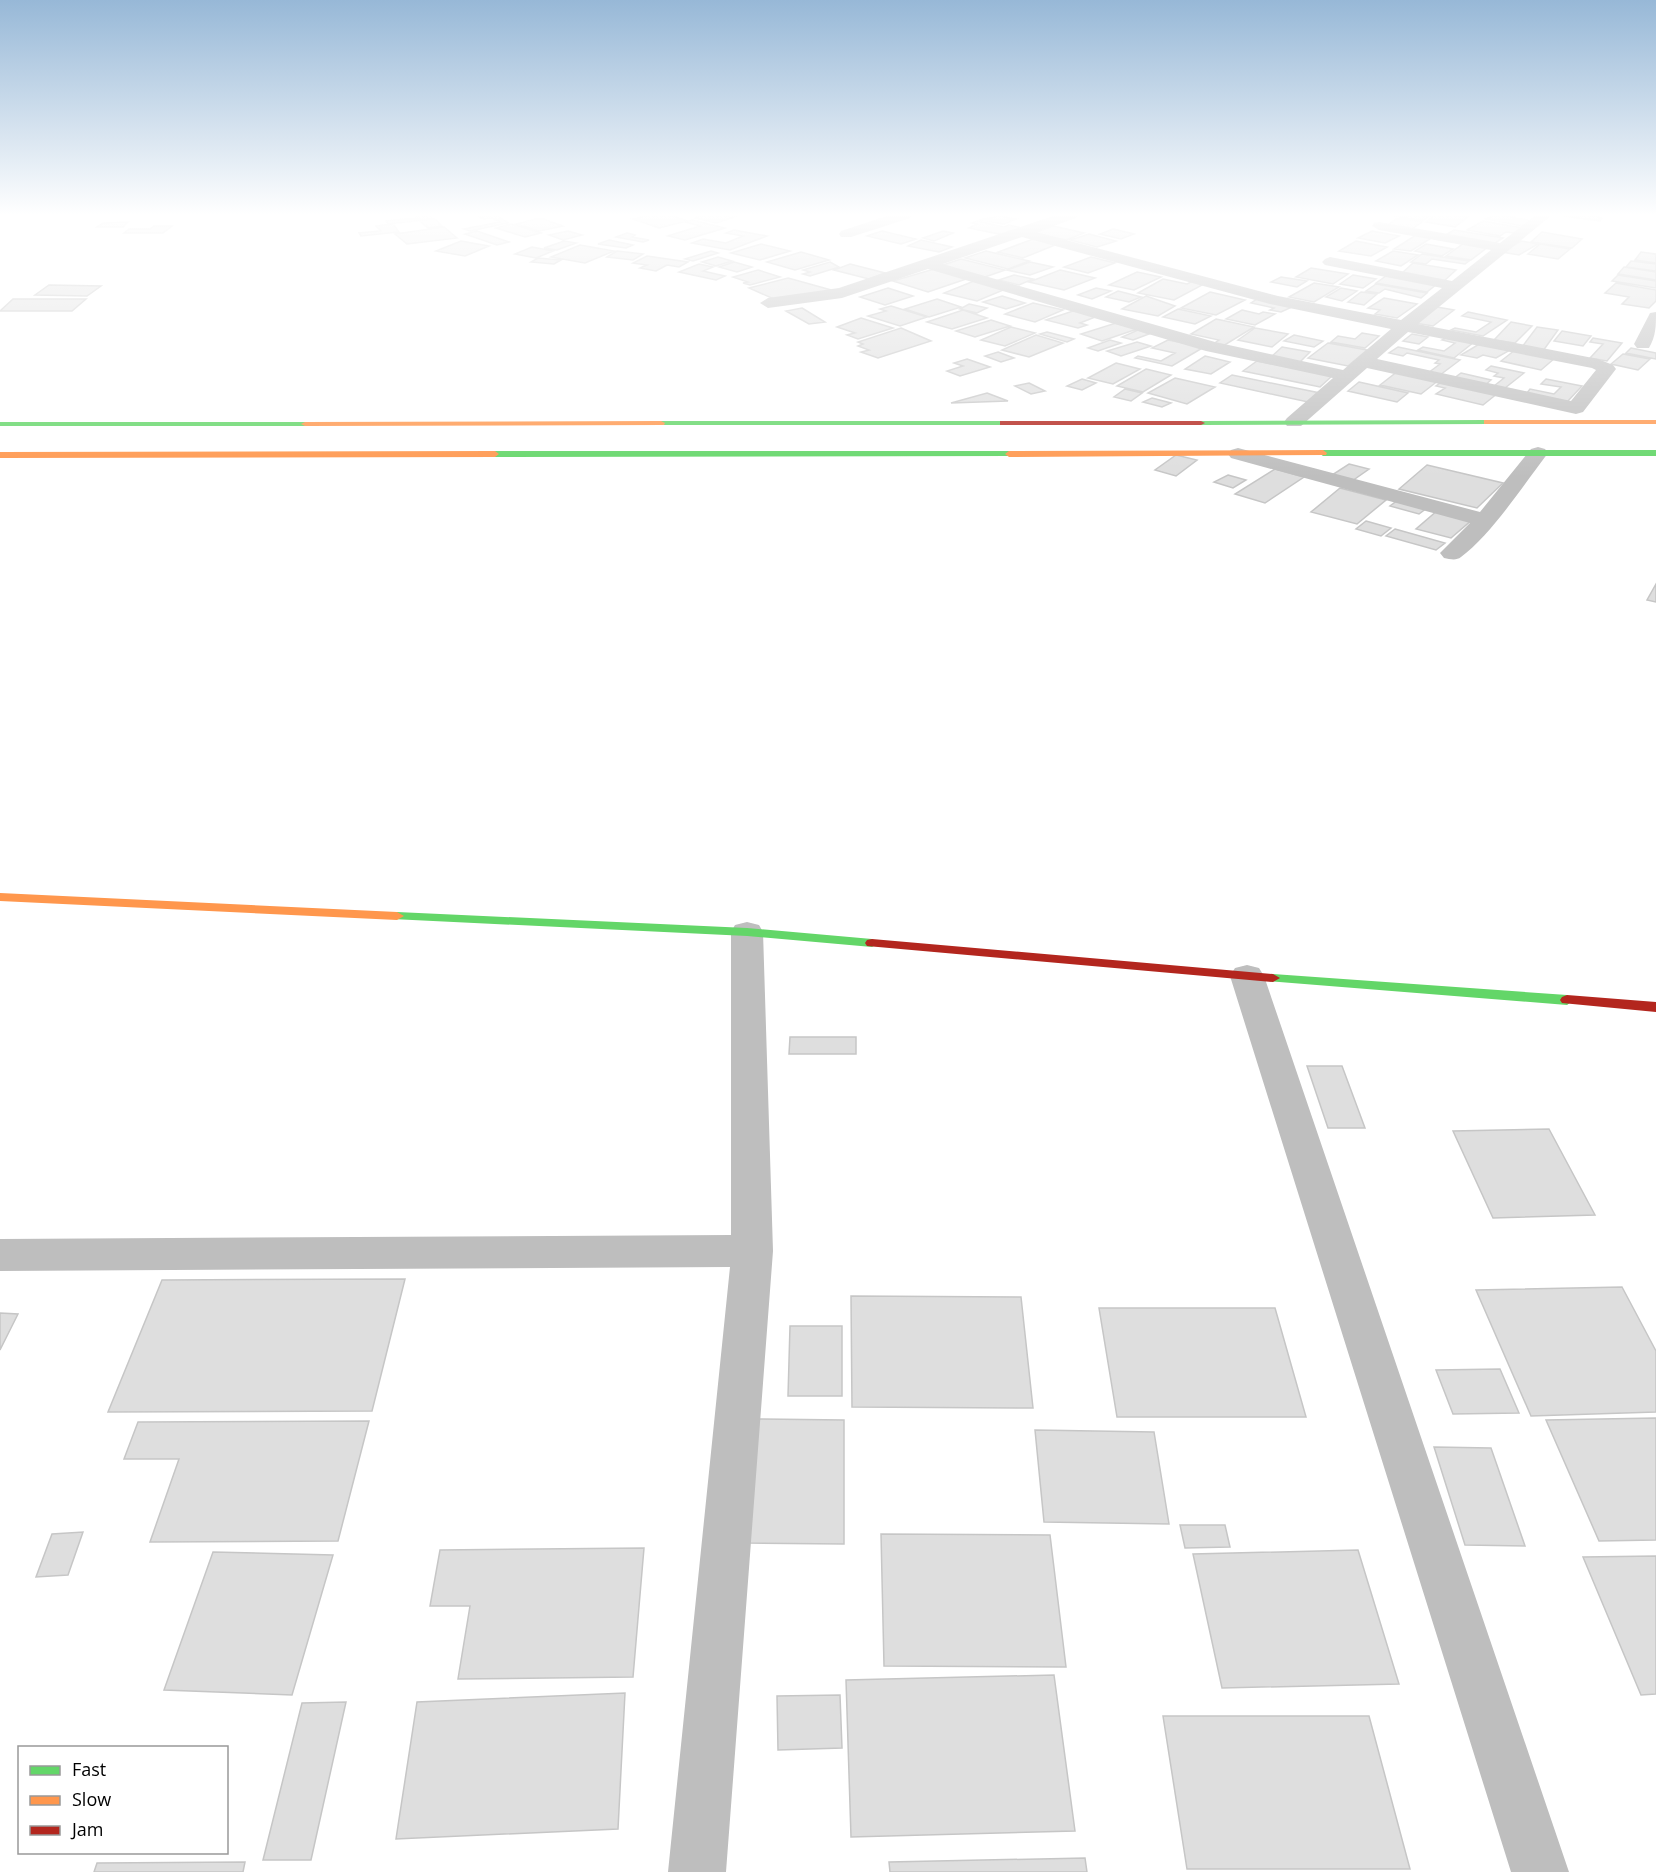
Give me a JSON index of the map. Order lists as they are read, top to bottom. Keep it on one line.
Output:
{"legend":["Fast","Slow","Jam"]}
